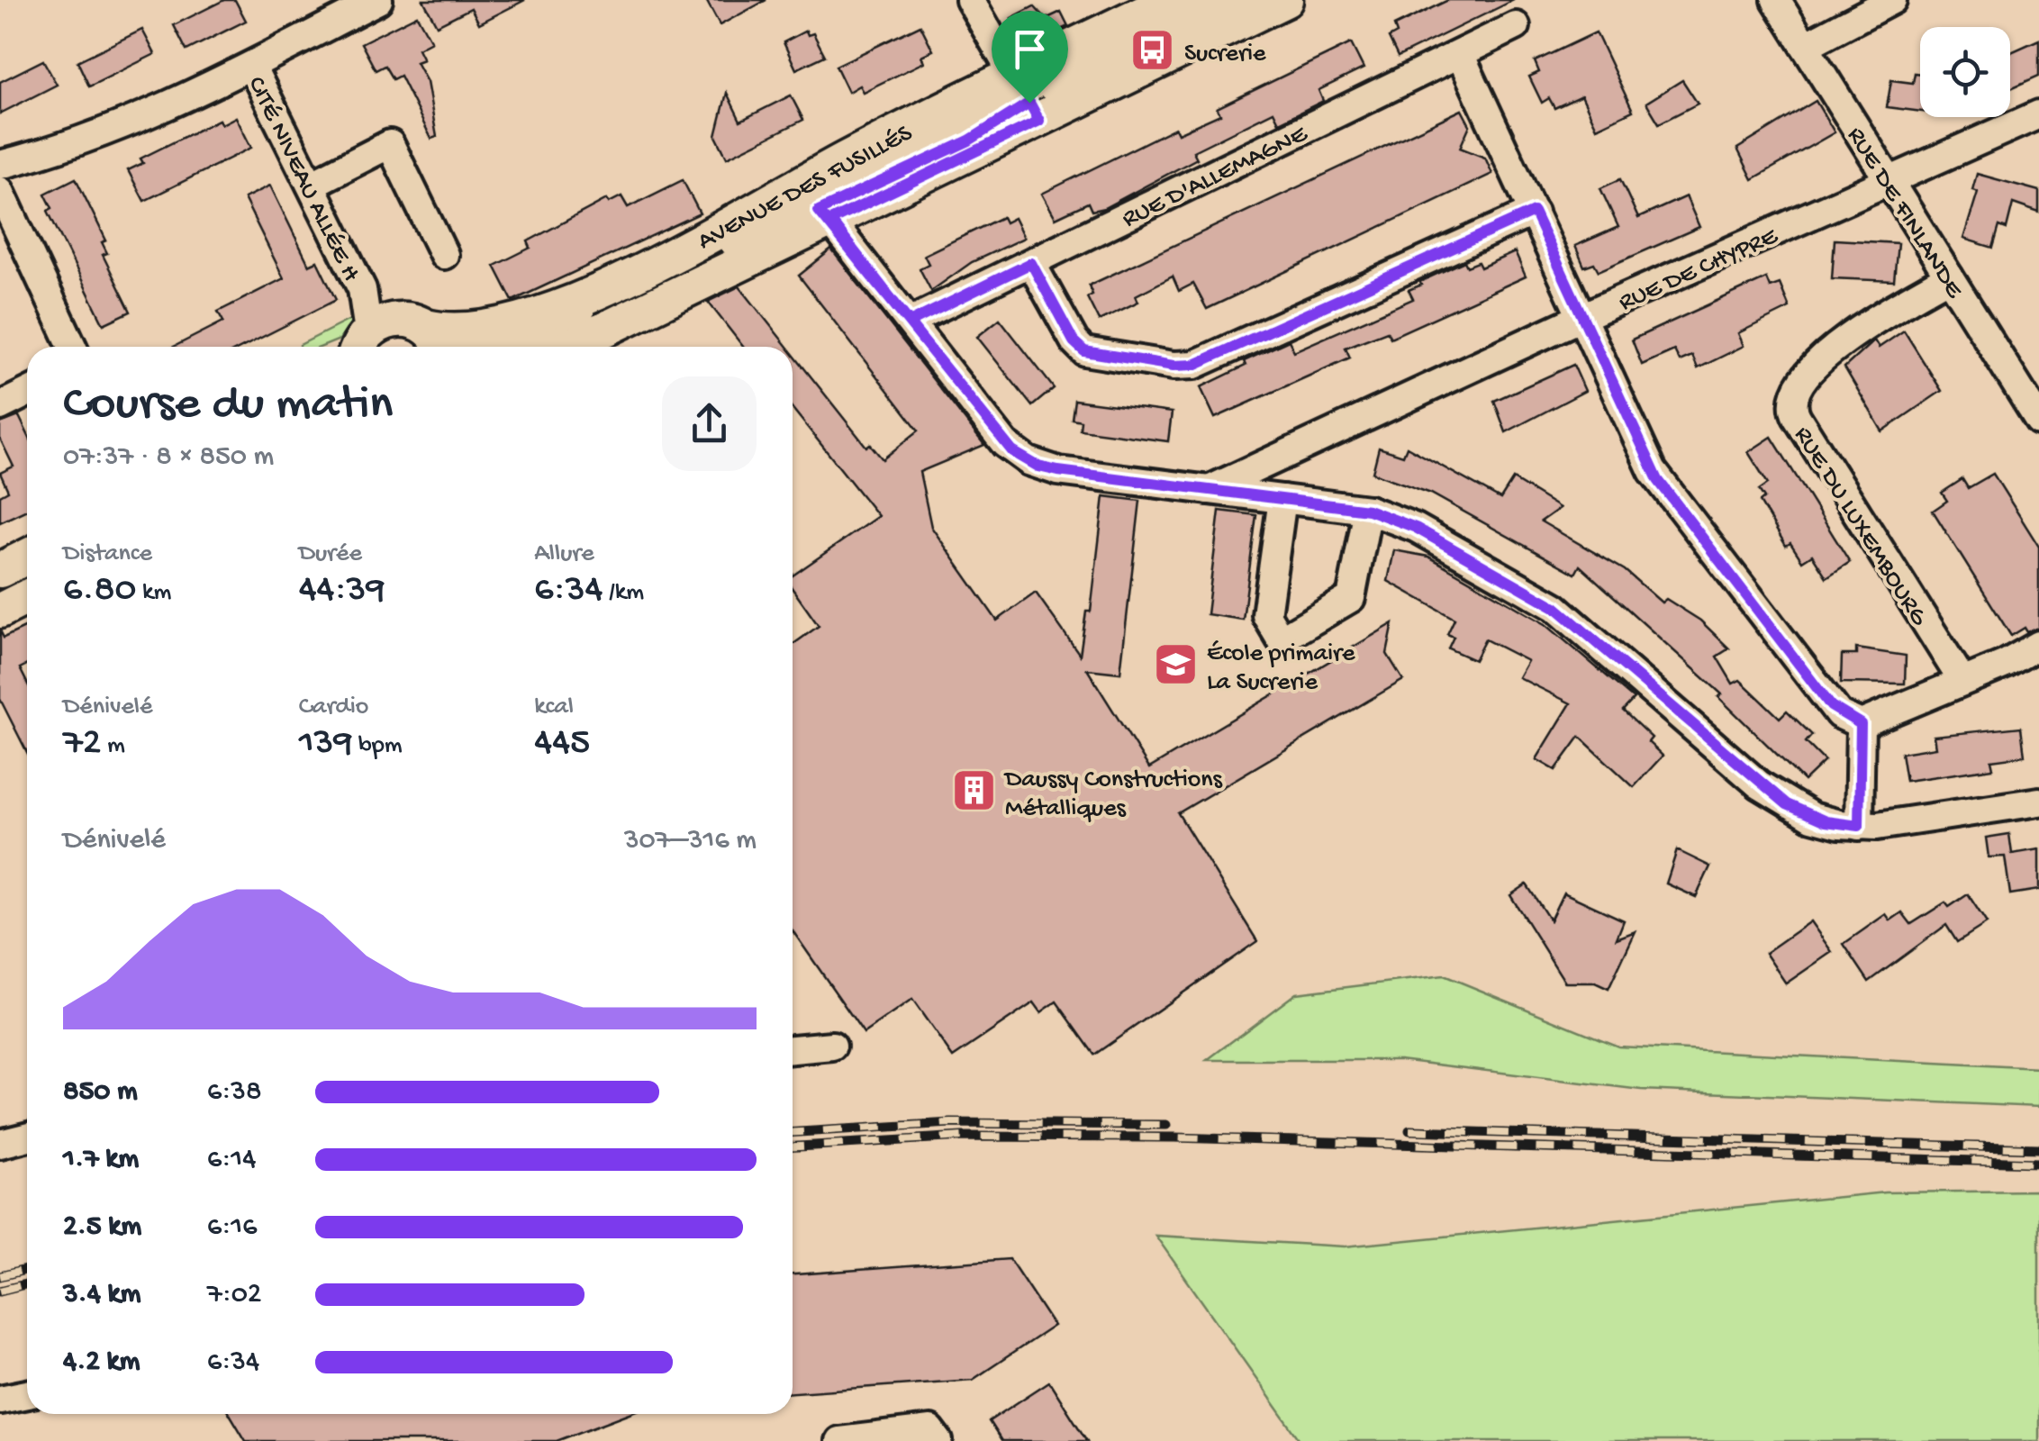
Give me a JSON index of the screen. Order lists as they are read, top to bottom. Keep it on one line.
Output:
{"streets":{"main road":["AVENUE DES FUSILLÉS"],"street":["RUE D'ALLEMAGNE","CITÉ NIVEAU ALLÉE H","RUE DE FINLANDE","RUE DE CHYPRE","RUE DU LUXEMBOURG"]},"crossings":[["CITÉ NIVEAU ALLÉE H","AVENUE DES FUSILLÉS"],["RUE DE FINLANDE","RUE DE CHYPRE"],["RUE DE FINLANDE","RUE DU LUXEMBOURG"]],"places":{"bus stop":["Sucrerie"],"school or university":["École primaire La Sucrerie"],"building":["Daussy Constructions Métalliques"]},"page":{"heading":["Course du matin","07:37 · 8 × 850 m"],"stats":[["Distance","6.80 km"],["Durée","44:39"],["Allure","6:34 /km"],["Dénivelé","72 m"],["Cardio","139 bpm"],["kcal","445"]],"chart":["Dénivelé","307–316 m"],"list":[{"name":"850 m","note":"6:38"},{"name":"1.7 km","note":"6:14"},{"name":"2.5 km","note":"6:16"},{"name":"3.4 km","note":"7:02"},{"name":"4.2 km","note":"6:34"}]}}
